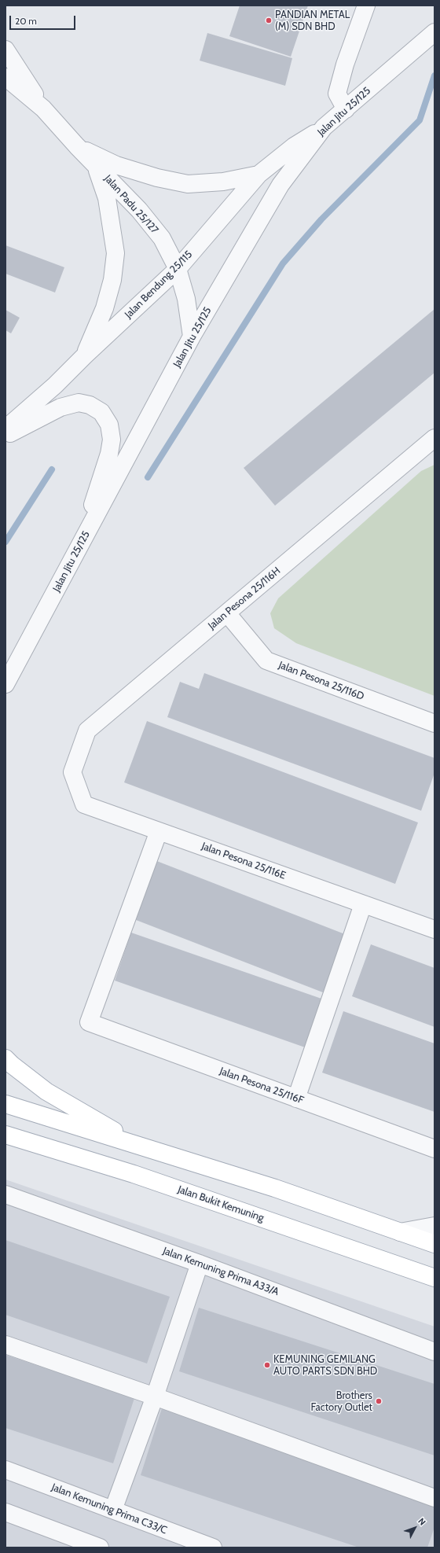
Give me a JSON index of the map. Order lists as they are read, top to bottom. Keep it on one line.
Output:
{"streets":{"main road":["Jalan Bukit Kemuning"],"street":["Jalan Jitu 25/125","Jalan Padu 25/127","Jalan Bendung 25/115","Jalan Pesona 25/116H","Jalan Pesona 25/116D","Jalan Pesona 25/116E","Jalan Pesona 25/116F","Jalan Kemuning Prima A33/A","Jalan Kemuning Prima C33/C"]},"crossings":[["Jalan Jitu 25/125","Jalan Padu 25/127"],["Jalan Jitu 25/125","Jalan Bendung 25/115"],["Jalan Padu 25/127","Jalan Bendung 25/115"],["Jalan Pesona 25/116H","Jalan Pesona 25/116D"],["Jalan Pesona 25/116H","Jalan Pesona 25/116E"],["Jalan Pesona 25/116E","Jalan Pesona 25/116F"]],"places":["PANDIAN METAL (M) SDN BHD","KEMUNING GEMILANG AUTO PARTS SDN BHD","Brothers Factory Outlet"],"scale_bar":"20 m","north":"top right"}
